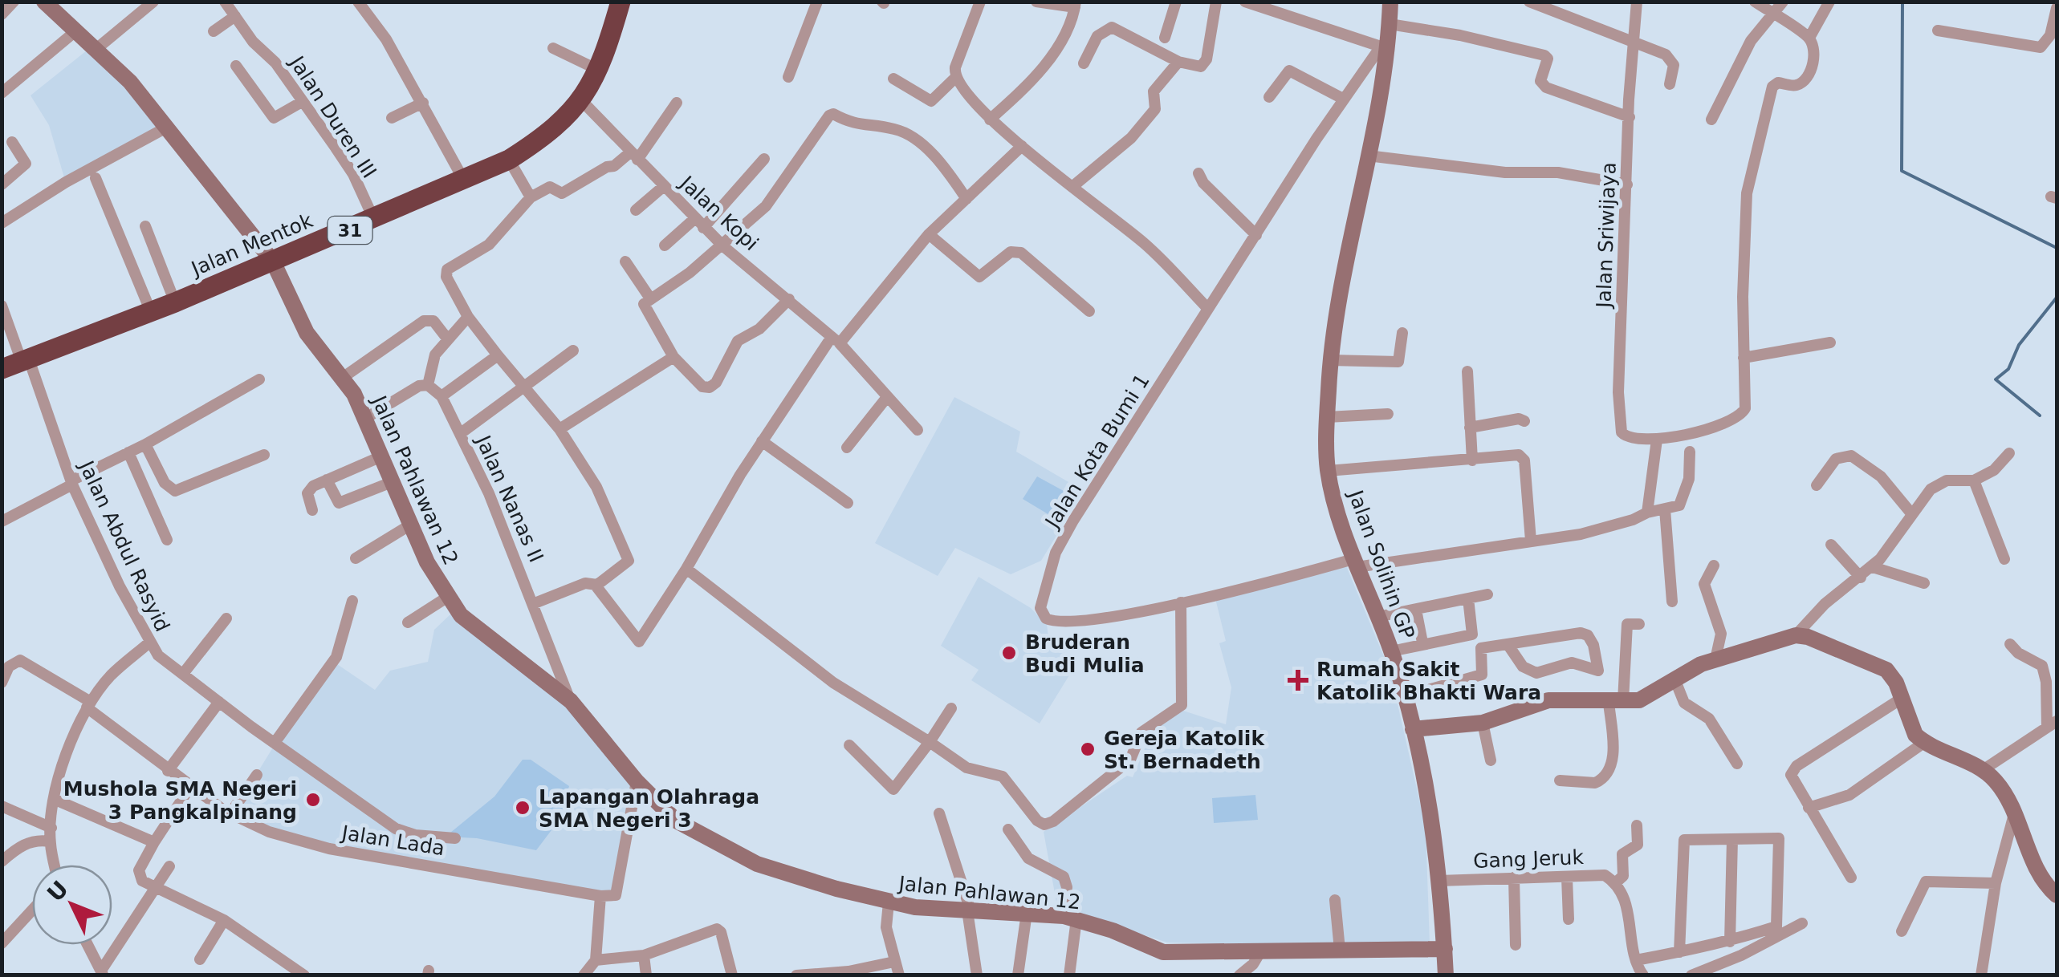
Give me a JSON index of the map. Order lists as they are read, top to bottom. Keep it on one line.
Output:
{"streets":{"highway":["31","Jalan Mentok"],"main road":["Jalan Pahlawan 12","Jalan Solihin GP"],"street":["Jalan Duren III","Jalan Kopi","Jalan Sriwijaya","Jalan Kota Bumi 1","Jalan Nanas II","Jalan Abdul Rasyid","Jalan Lada","Gang Jeruk"]},"crossings":[["Jalan Duren III","Jalan Mentok"],["Jalan Kopi","Jalan Mentok"],["Jalan Mentok","Jalan Pahlawan 12"],["Jalan Mentok","Jalan Abdul Rasyid"],["Jalan Kota Bumi 1","Jalan Solihin GP"],["Jalan Pahlawan 12","Jalan Nanas II"],["Jalan Pahlawan 12","Jalan Solihin GP"],["Jalan Solihin GP","Gang Jeruk"]],"places":{"other":["Bruderan Budi Mulia","Gereja Katolik St. Bernadeth","Mushola SMA Negeri 3 Pangkalpinang","Lapangan Olahraga SMA Negeri 3"],"health":["Rumah Sakit Katolik Bhakti Wara"]},"north":"top left"}
